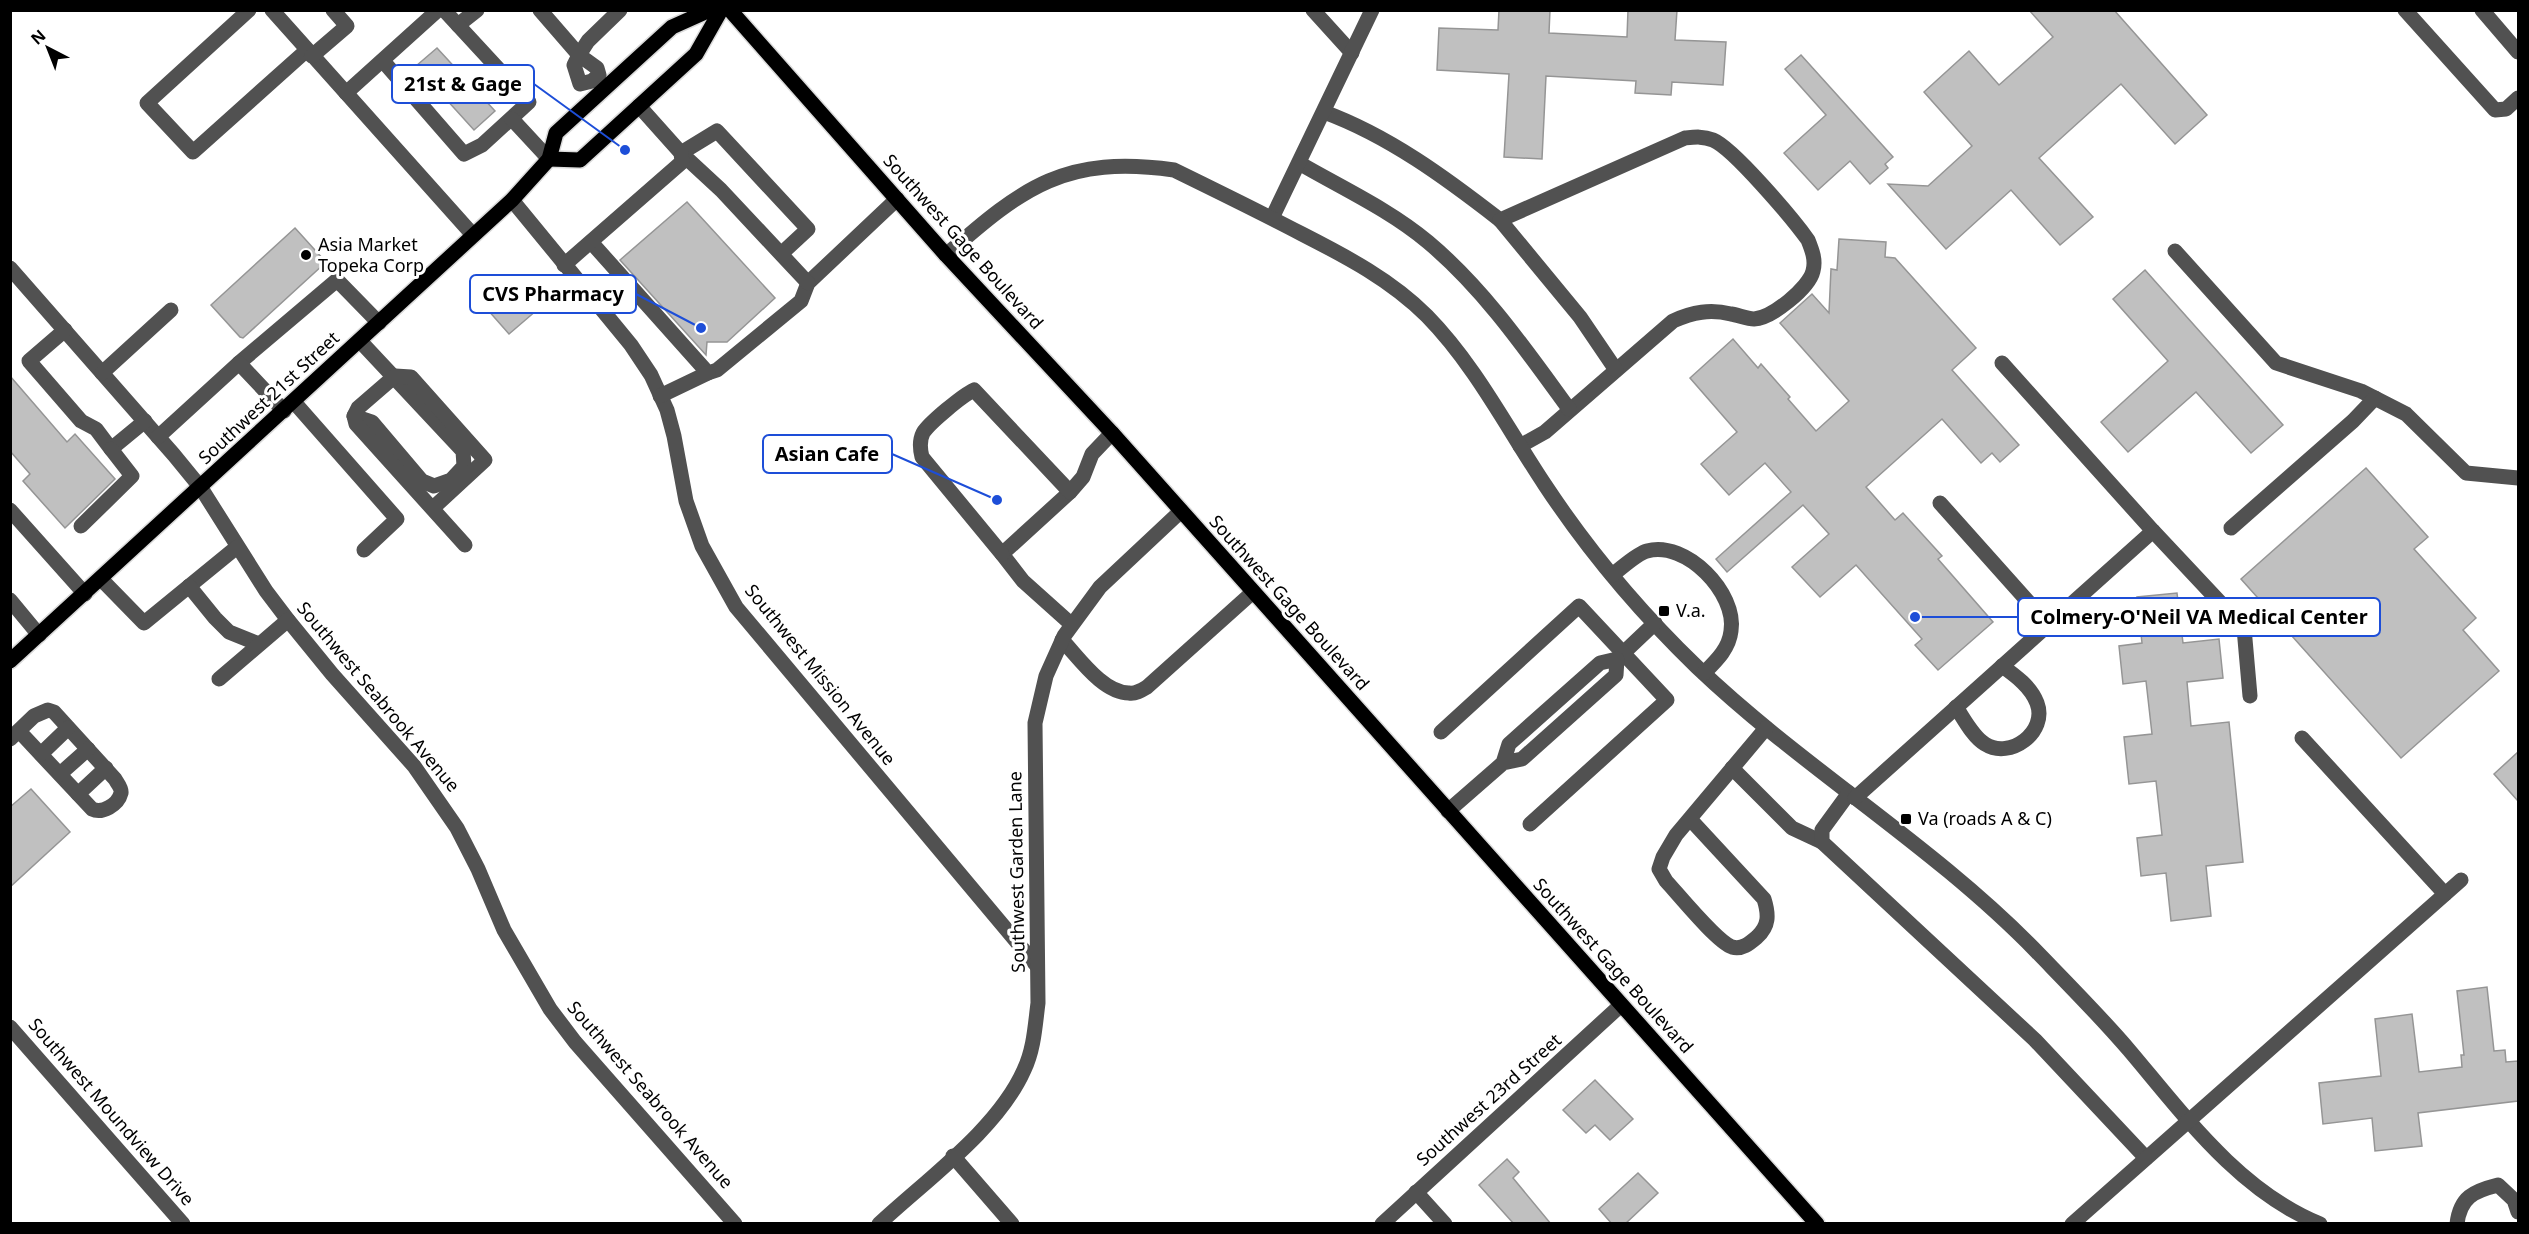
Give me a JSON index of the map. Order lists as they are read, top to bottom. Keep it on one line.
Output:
{"streets":{"main road":["Southwest Gage Boulevard","Southwest 21st Street"],"street":["Southwest Mission Avenue","Southwest Seabrook Avenue","Southwest Garden Lane","Southwest 23rd Street","Southwest Moundview Drive"]},"crossings":[["Southwest Gage Boulevard","Southwest Garden Lane"],["Southwest Gage Boulevard","Southwest 23rd Street"],["Southwest 21st Street","Southwest Mission Avenue"],["Southwest 21st Street","Southwest Seabrook Avenue"],["Southwest Mission Avenue","Southwest Garden Lane"]],"places":{"other":["21st & Gage","Asia Market Topeka Corp","CVS Pharmacy","Asian Cafe","Colmery-O'Neil VA Medical Center"],"transit":["V.a.","Va (roads A & C)"]},"north":"top left"}
